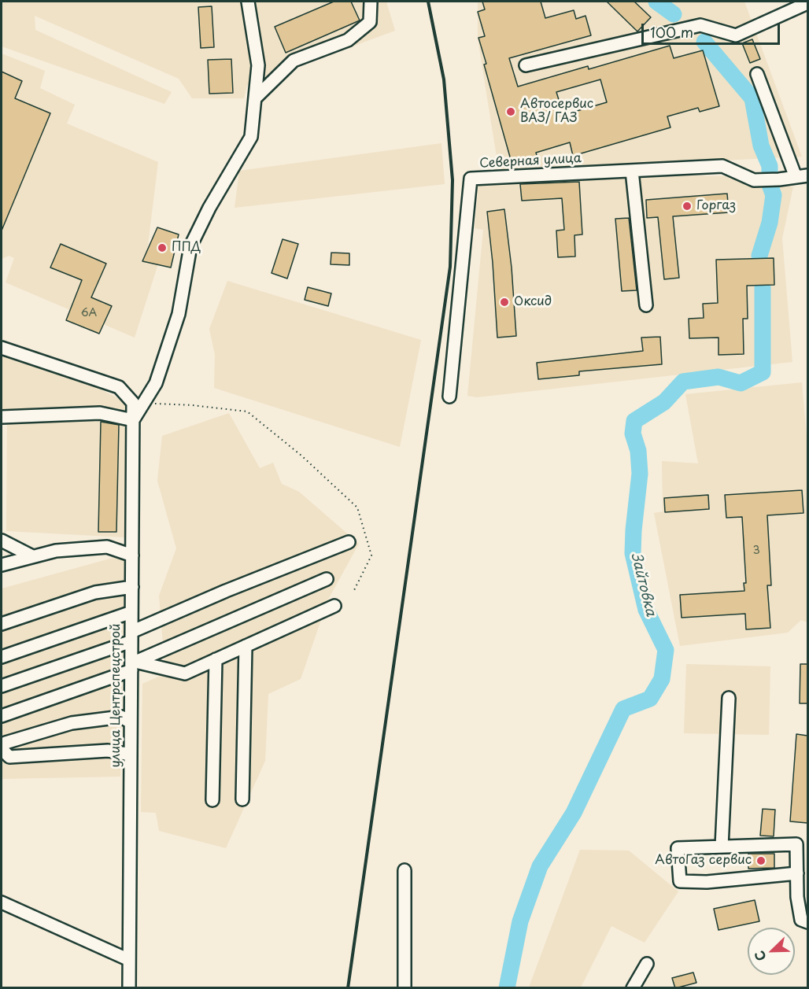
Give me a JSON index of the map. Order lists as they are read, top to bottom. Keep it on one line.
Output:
{"streets":{"street":["Северная улица","улица Центрспецстрой"]},"water":["Зайтовка"],"places":["Автосервис ВАЗ/ ГАЗ","Горгаз","ППД","Оксид","АвтоГаз сервис"],"house_numbers":["6А","3"],"scale_bar":"100 m","north":"bottom left"}
